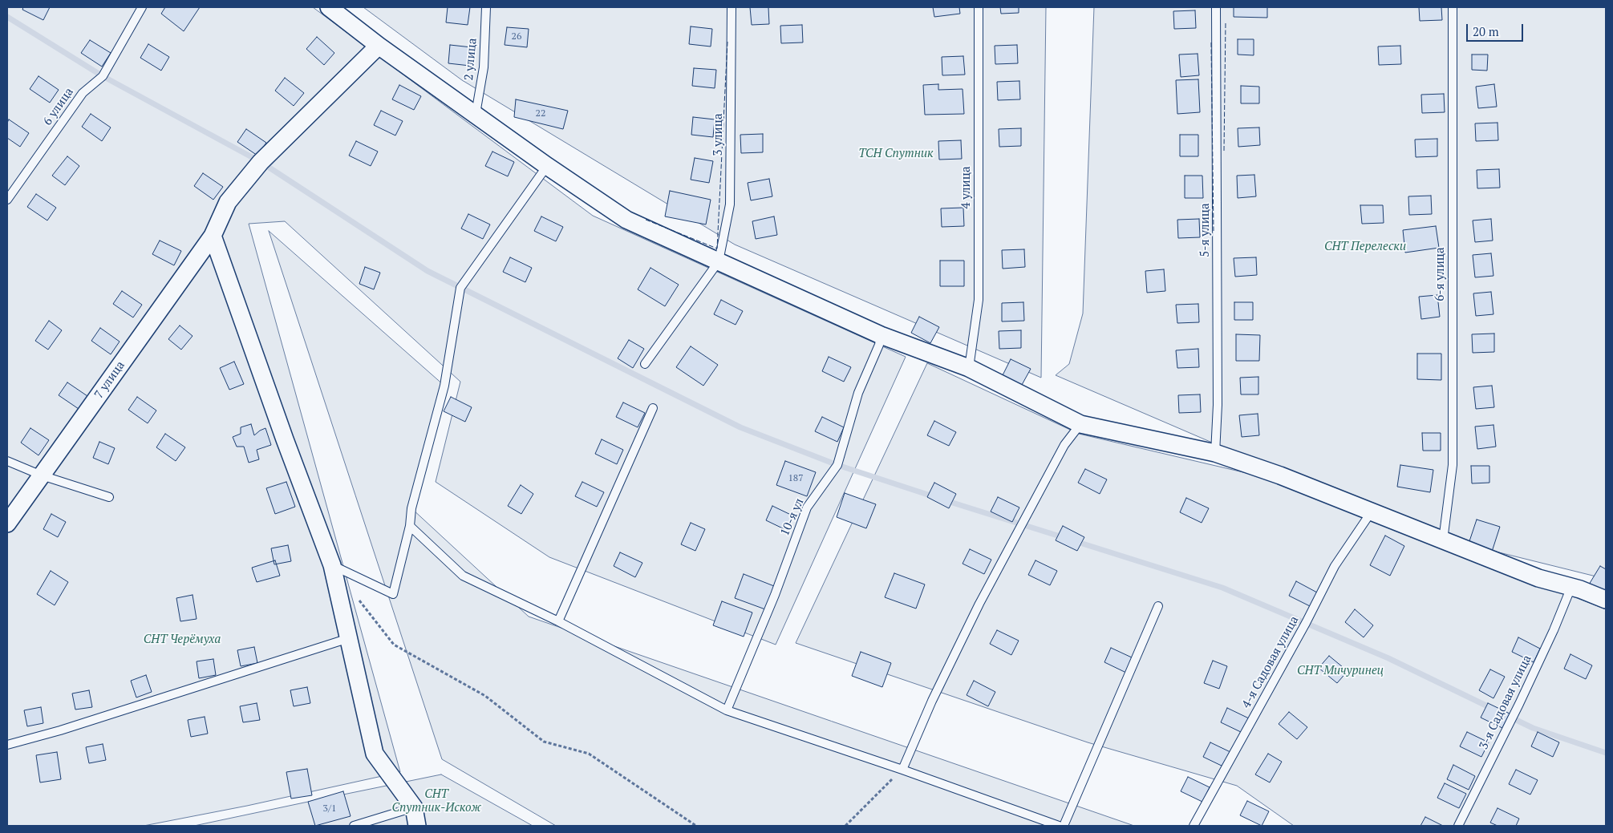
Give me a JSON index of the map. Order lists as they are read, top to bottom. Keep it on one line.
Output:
{"streets":{"street":["7 улица"],"lane":["2 улица","6 улица","3 улица","4 улица","5-я улица","6-я улица","10-я ул","4-я Садовая улица","3-я Садовая улица"]},"parks":["ТСН Спутник","СНТ Перелески","СНТ Черёмуха","СНТ Мичуринец","СНТ Спутник-Искож"],"house_numbers":["26","22","187","3/1"],"scale_bar":"20 m"}
